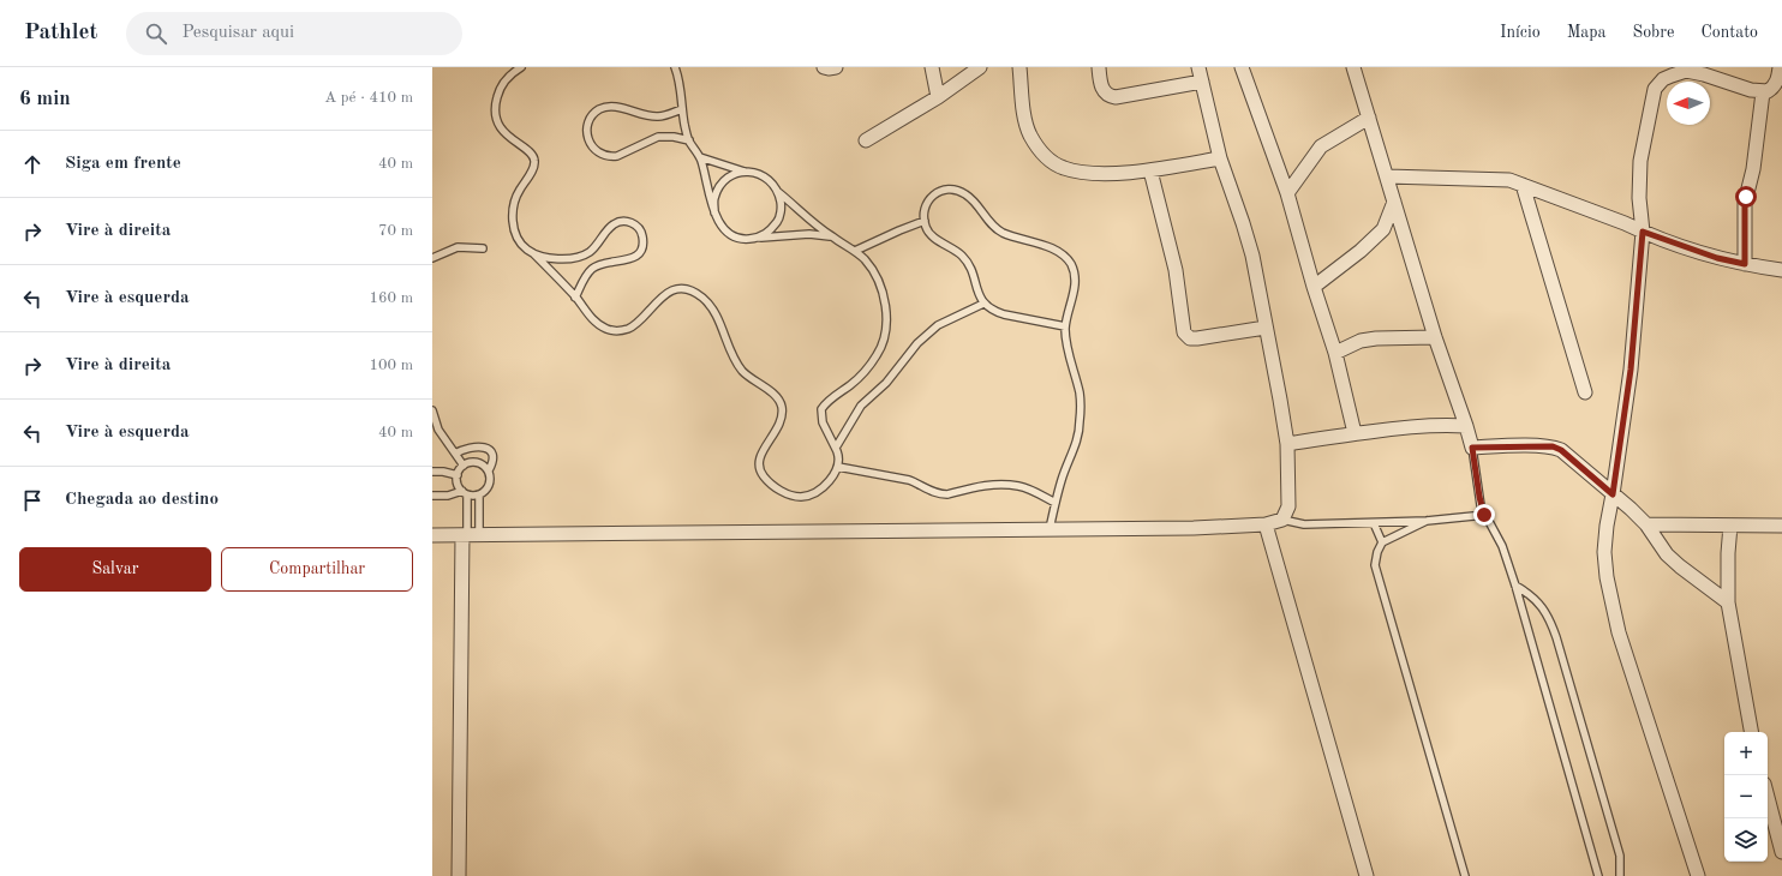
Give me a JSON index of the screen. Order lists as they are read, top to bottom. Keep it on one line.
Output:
{"north":"left","page":{"header":"Pathlet","search":"Pesquisar aqui","nav":["Início","Mapa","Sobre","Contato"],"heading":["6 min","A pé · 410 m"],"list":[["Siga em frente","40 m"],["Vire à direita","70 m"],["Vire à esquerda","160 m"],["Vire à direita","100 m"],["Vire à esquerda","40 m"],"Chegada ao destino"],"buttons":["Salvar","Compartilhar"],"map_buttons":["+","−"]}}
